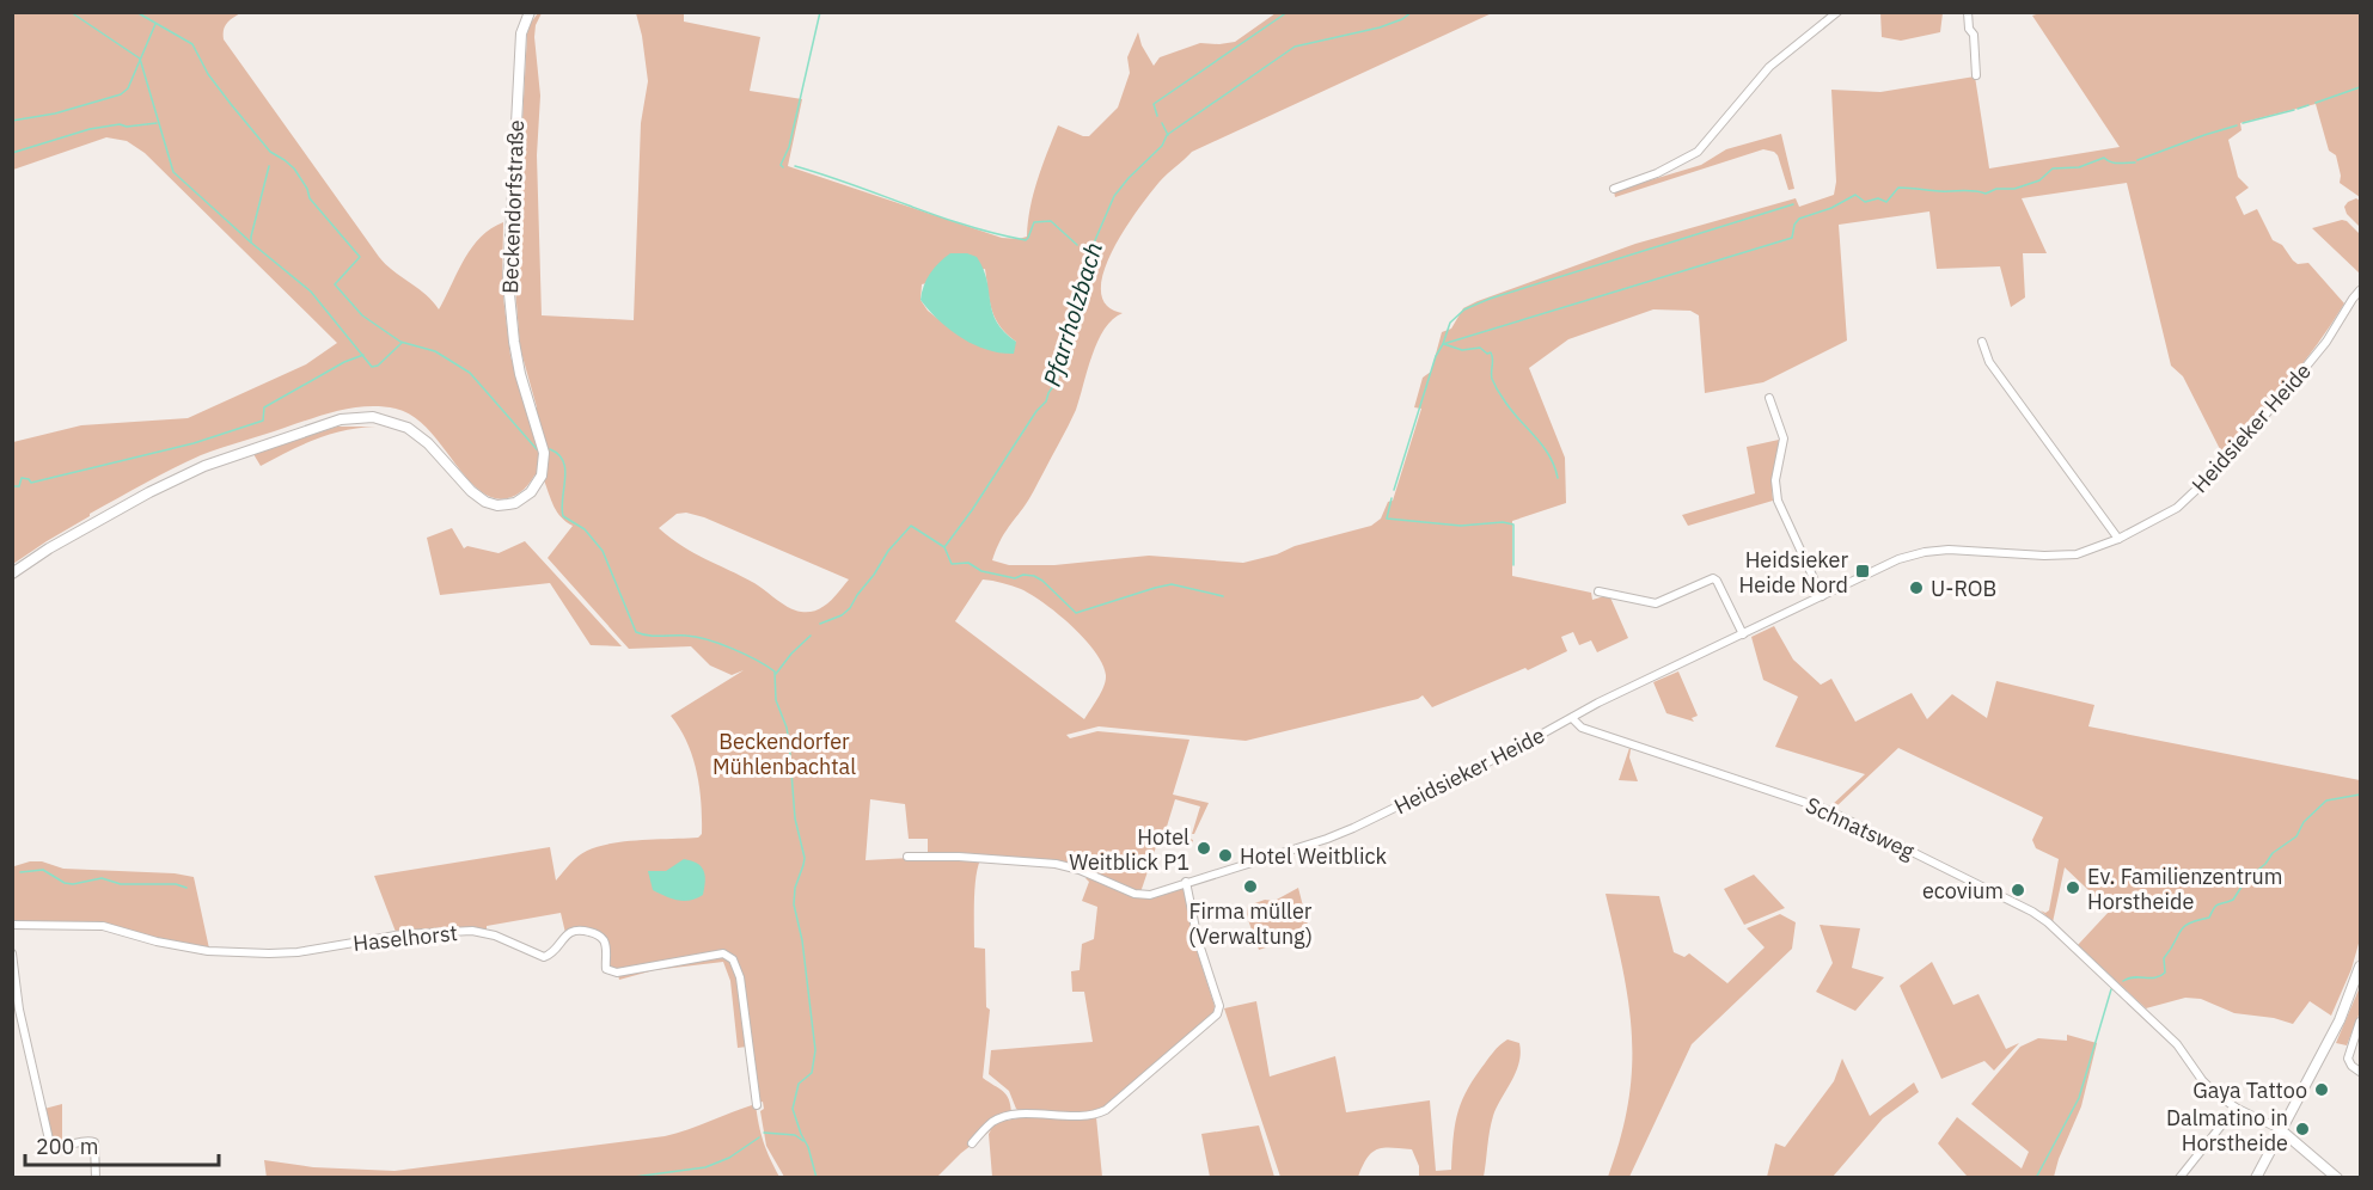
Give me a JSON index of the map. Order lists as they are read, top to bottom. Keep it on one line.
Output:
{"streets":{"street":["Beckendorfstraße","Heidsieker Heide","Schnatsweg","Haselhorst"]},"crossings":[["Heidsieker Heide","Schnatsweg"]],"water":["Pfarrholzbach"],"parks":["Beckendorfer Mühlenbachtal"],"places":{"transit":["Heidsieker Heide Nord"],"other":["U-ROB","Hotel Weitblick P1","Hotel Weitblick","Firma müller (Verwaltung)","Ev. Familienzentrum Horstheide","ecovium","Gaya Tattoo","Dalmatino in Horstheide"]},"scale_bar":"200 m"}
